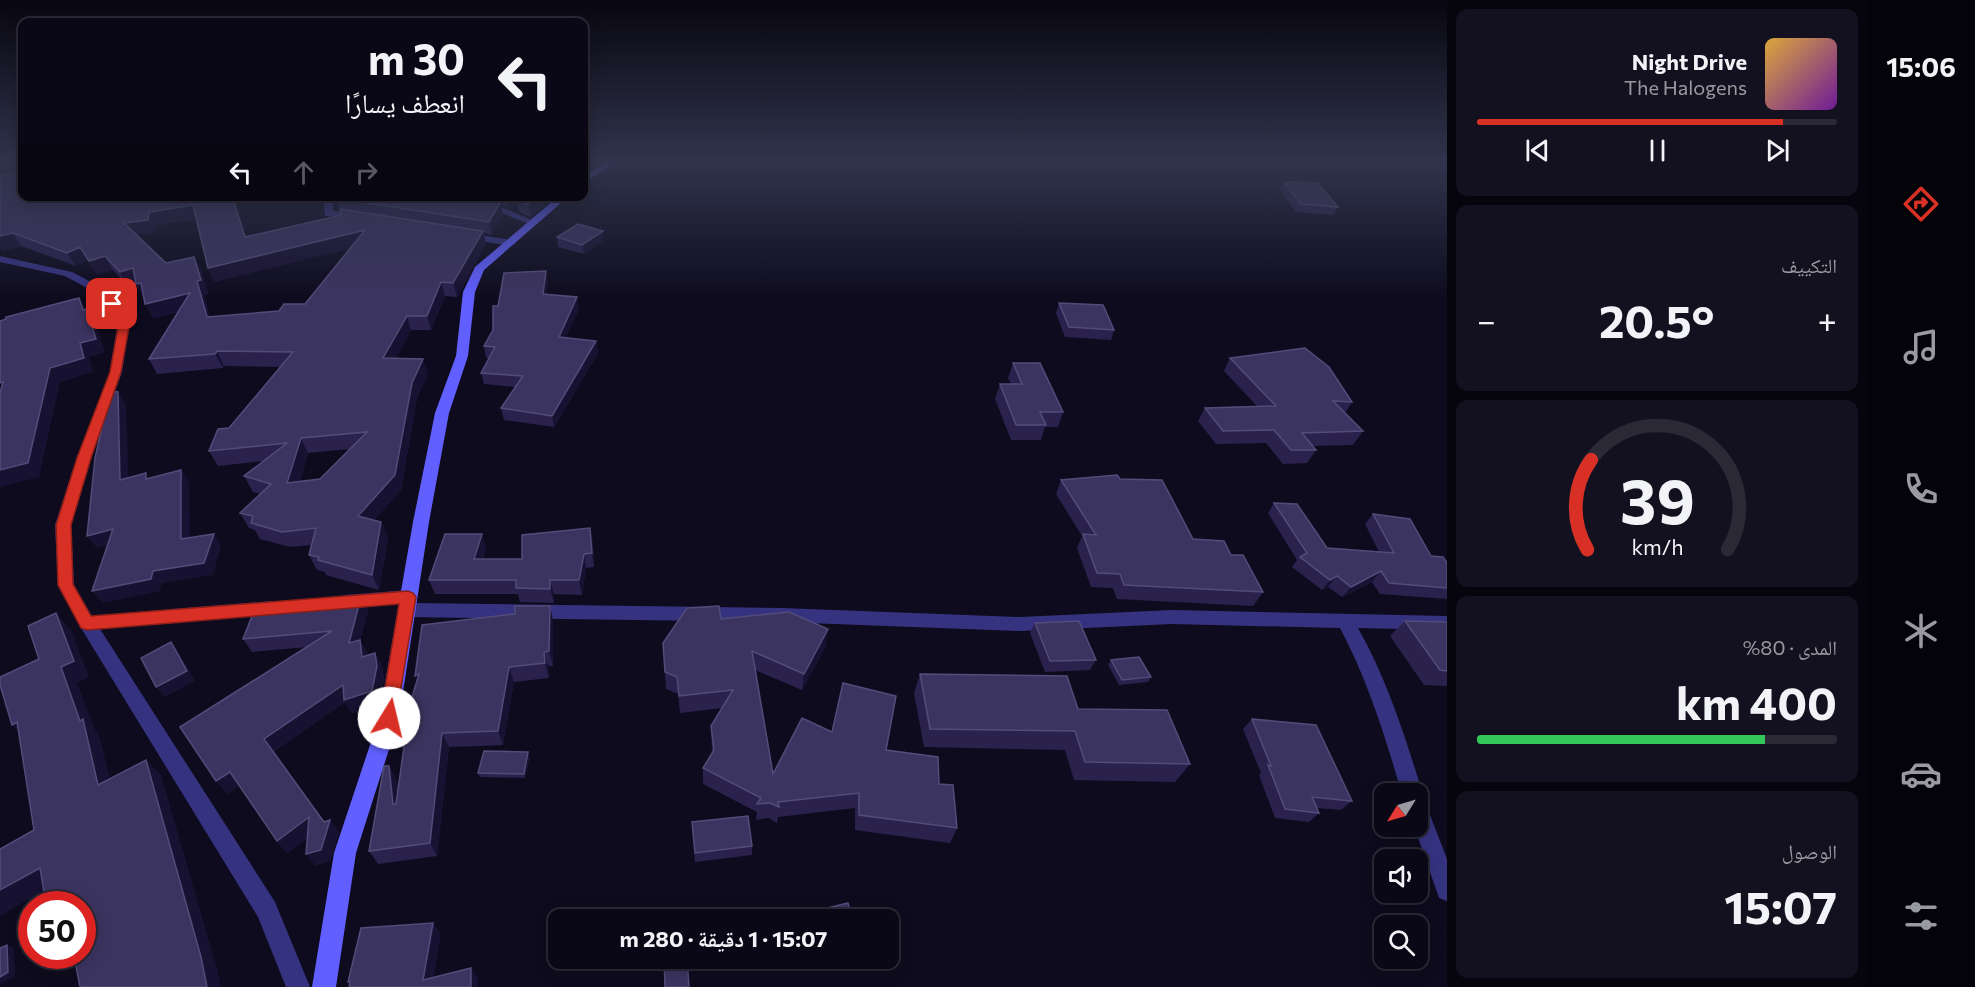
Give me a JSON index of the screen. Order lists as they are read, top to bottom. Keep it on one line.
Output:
{"north":"bottom left","page":{"tabs":"15:06","turn":["30 m","انعطف يسارًا"],"song":["Night Drive","The Halogens"],"tile":["التكييف",["المدى · 80%","400 km"],["الوصول","15:07"]],"heat":["−","20.5°","+"],"limit":"50","trip":"15:07 · 1 دقيقة · 280 m","gauge":["39","km/h"]}}
